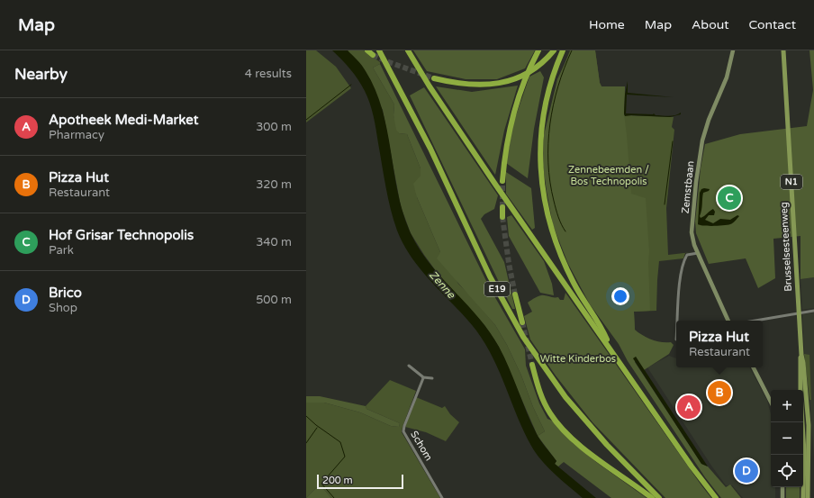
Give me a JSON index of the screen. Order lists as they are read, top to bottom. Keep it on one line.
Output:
{"streets":{"highway":["E19"],"main road":["N1","Brusselsesteenweg"],"street":["Zemstbaan","Schom"]},"water":["Zenne"],"parks":["Zennebeemden / Bos Technopolis","Witte Kinderbos"],"scale_bar":"200 m","page":{"header":"Map","nav":["Home","Map","About","Contact"],"heading":["Nearby","4 results"],"list":[{"mark":"A","name":"Apotheek Medi-Market","note":"Pharmacy","value":"300 m"},{"mark":"B","name":"Pizza Hut","note":"Restaurant","value":"320 m"},{"mark":"C","name":"Hof Grisar Technopolis","note":"Park","value":"340 m"},{"mark":"D","name":"Brico","note":"Shop","value":"500 m"}],"pins":["C","B","A","D"],"popup":["Pizza Hut","Restaurant"],"map_buttons":["+","−"],"scale":"200 m"}}
